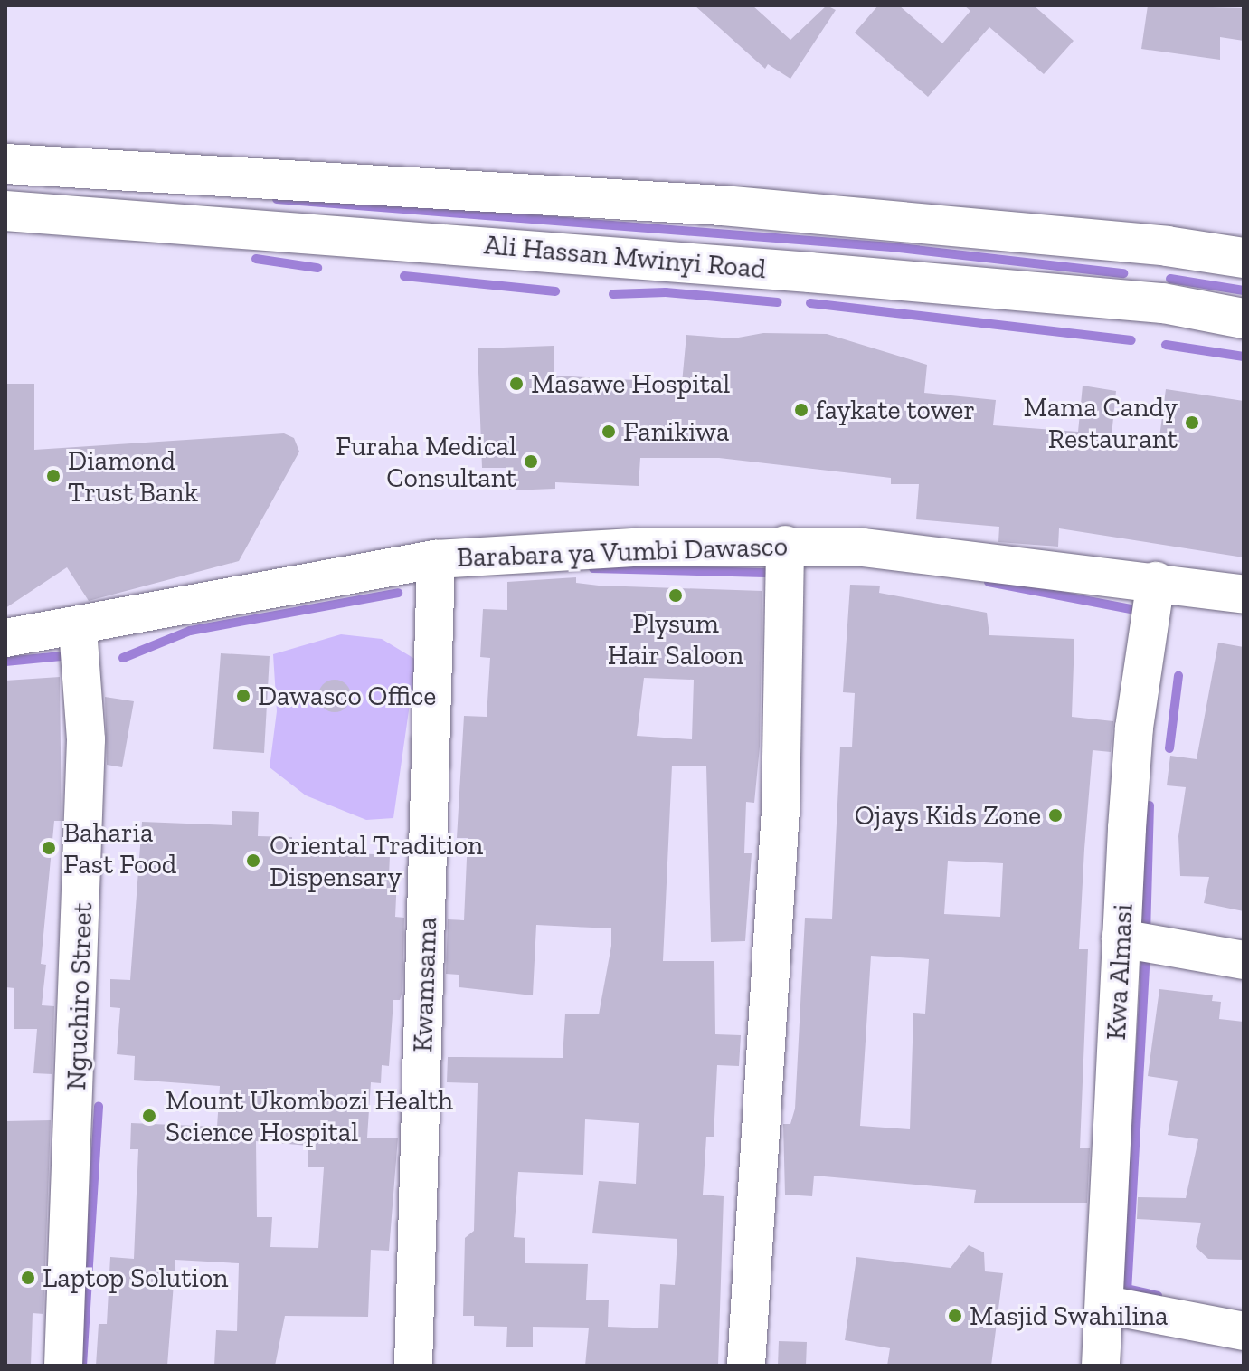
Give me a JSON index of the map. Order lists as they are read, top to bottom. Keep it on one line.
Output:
{"streets":{"highway":["Ali Hassan Mwinyi Road"],"street":["Barabara ya Vumbi Dawasco","Kwa Almasi","Kwamsama","Nguchiro Street"]},"crossings":[["Barabara ya Vumbi Dawasco","Kwa Almasi"],["Barabara ya Vumbi Dawasco","Kwamsama"],["Barabara ya Vumbi Dawasco","Nguchiro Street"]],"places":["Masawe Hospital","faykate tower","Mama Candy Restaurant","Fanikiwa","Furaha Medical Consultant","Diamond Trust Bank","Plysum Hair Saloon","Dawasco Office","Ojays Kids Zone","Baharia Fast Food","Oriental Tradition Dispensary","Mount Ukombozi Health Science Hospital","Laptop Solution","Masjid Swahilina"]}
